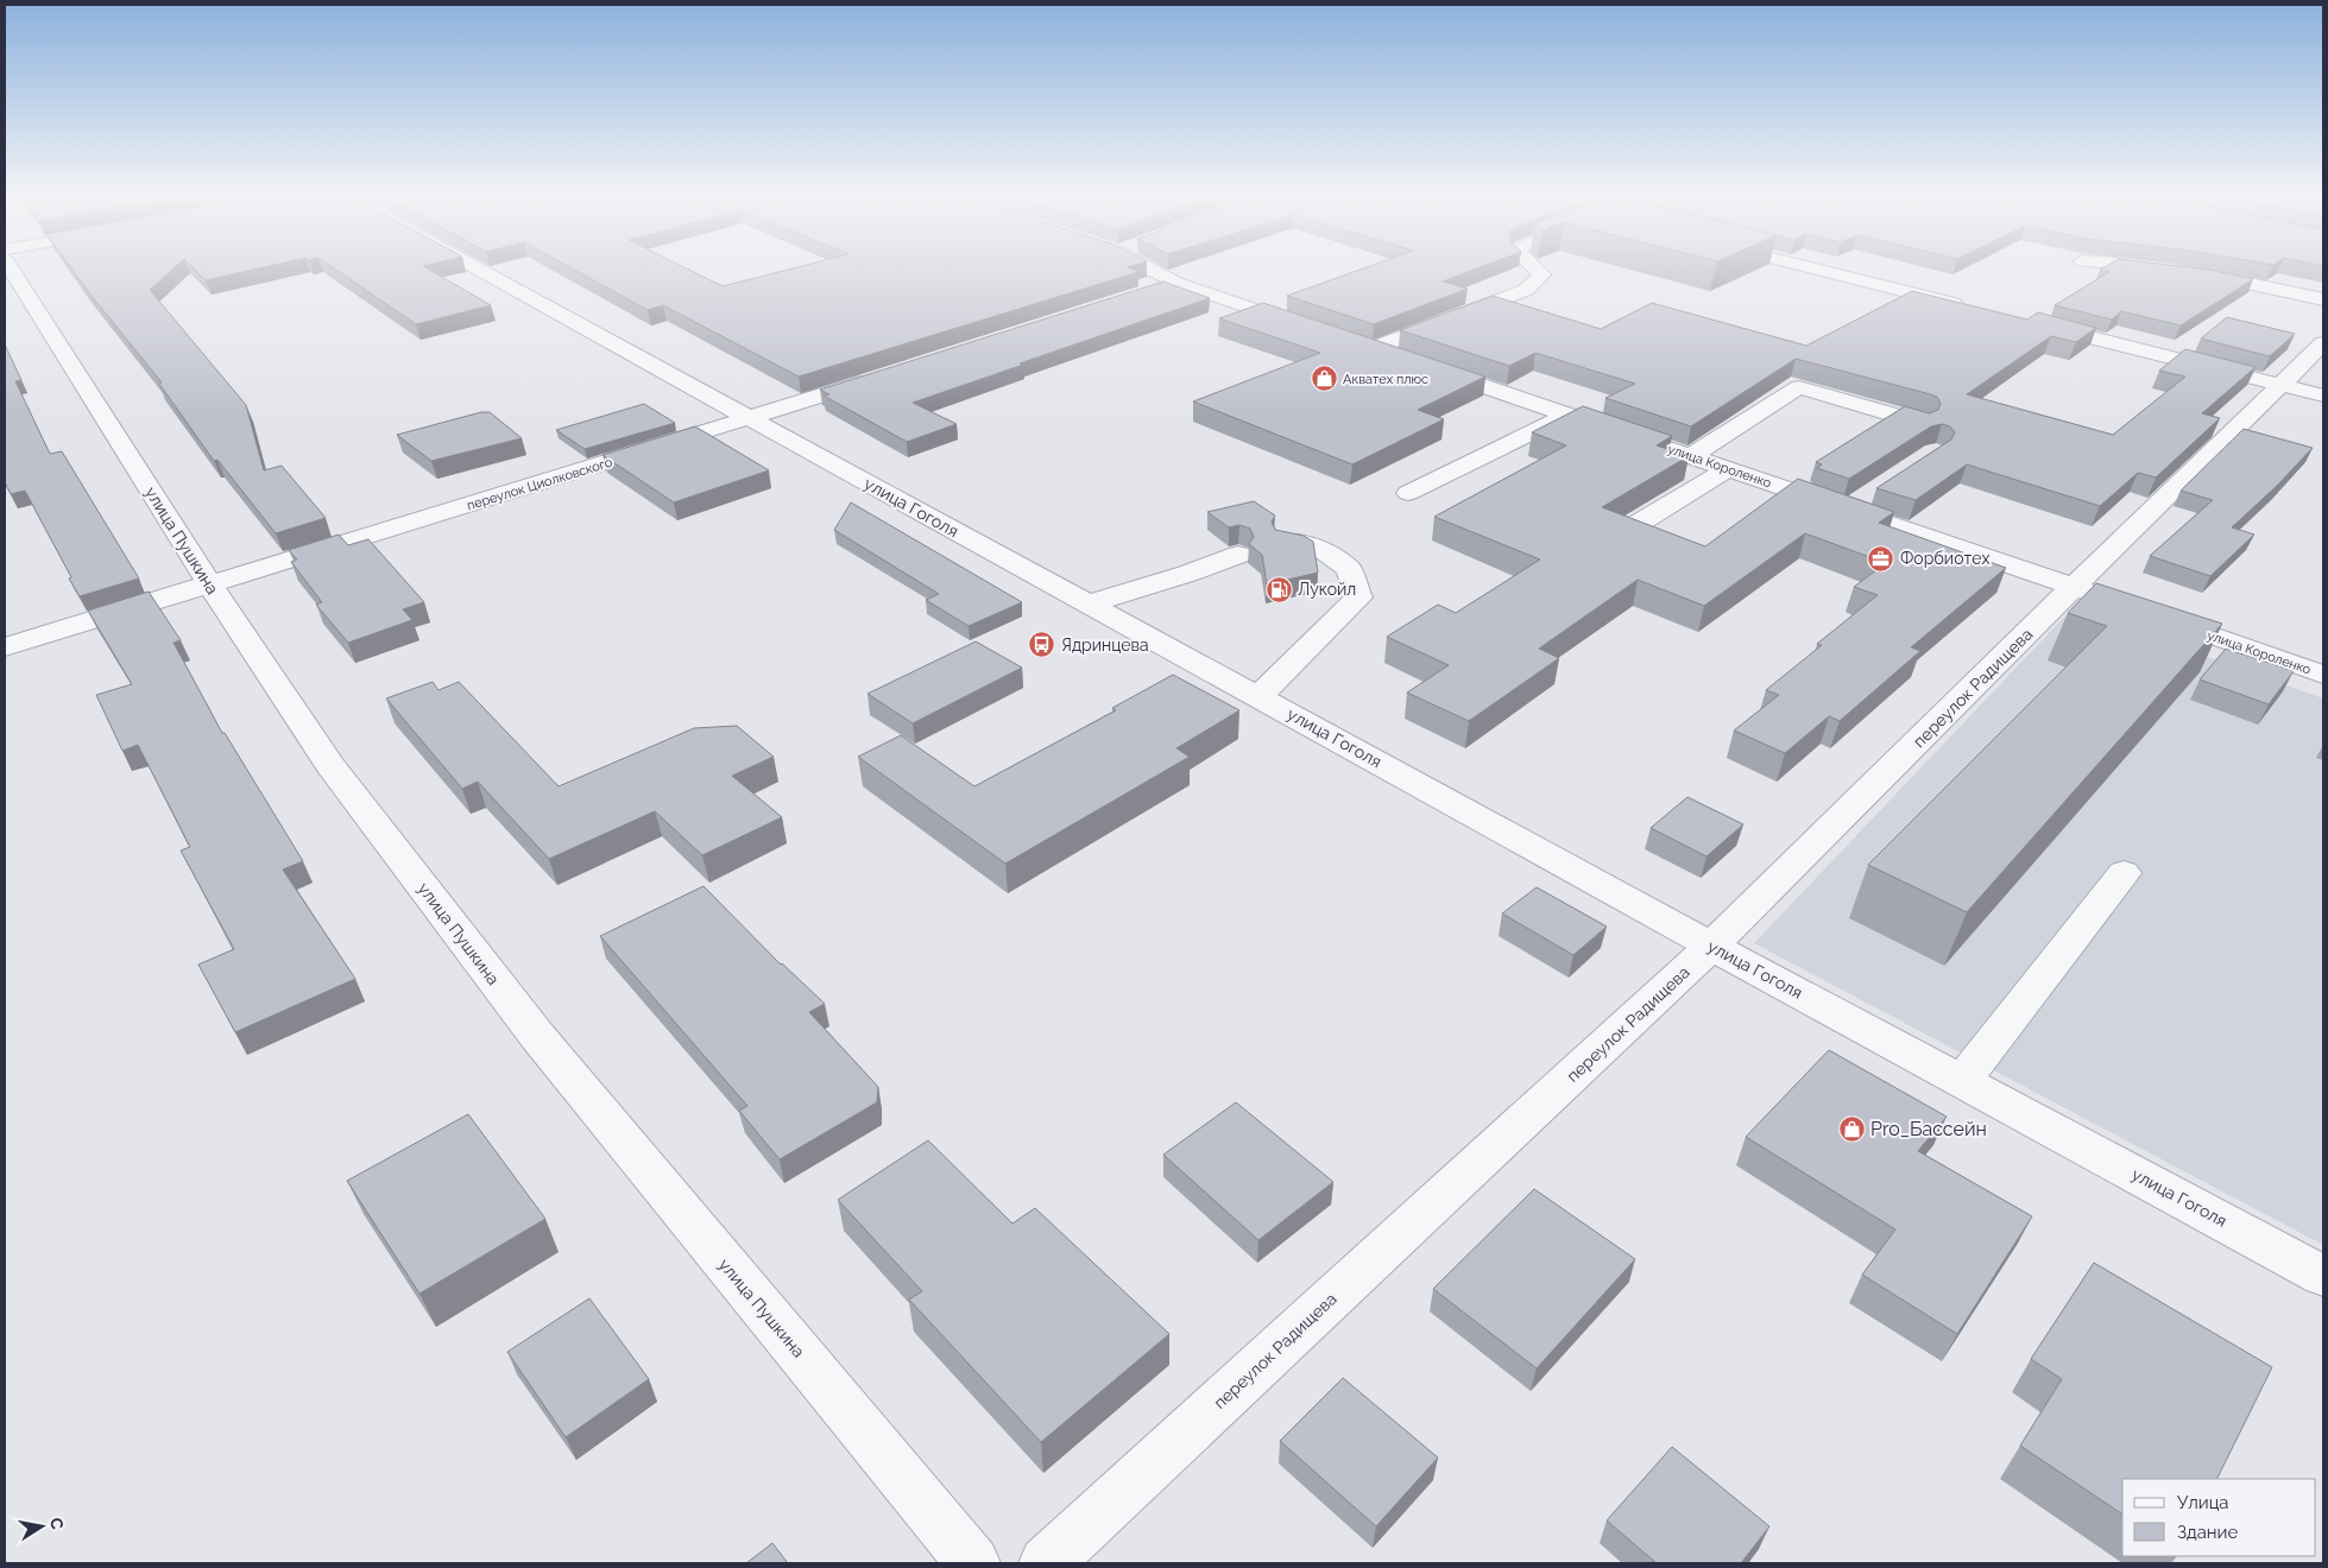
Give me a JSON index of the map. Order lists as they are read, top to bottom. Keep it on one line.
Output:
{"streets":{"street":["улица Короленко","переулок Циолковского","улица Гоголя","улица Пушкина","переулок Радищева"]},"crossings":[["улица Короленко","переулок Радищева"],["переулок Циолковского","улица Гоголя"],["переулок Циолковского","улица Пушкина"],["улица Гоголя","переулок Радищева"]],"places":{"shop":["Акватех плюс","Pro_Бассейн"],"office":["Форбиотех"],"fuel station":["Лукойл"],"bus stop":["Ядринцева"]},"legend":["Улица","Здание"],"north":"right"}
